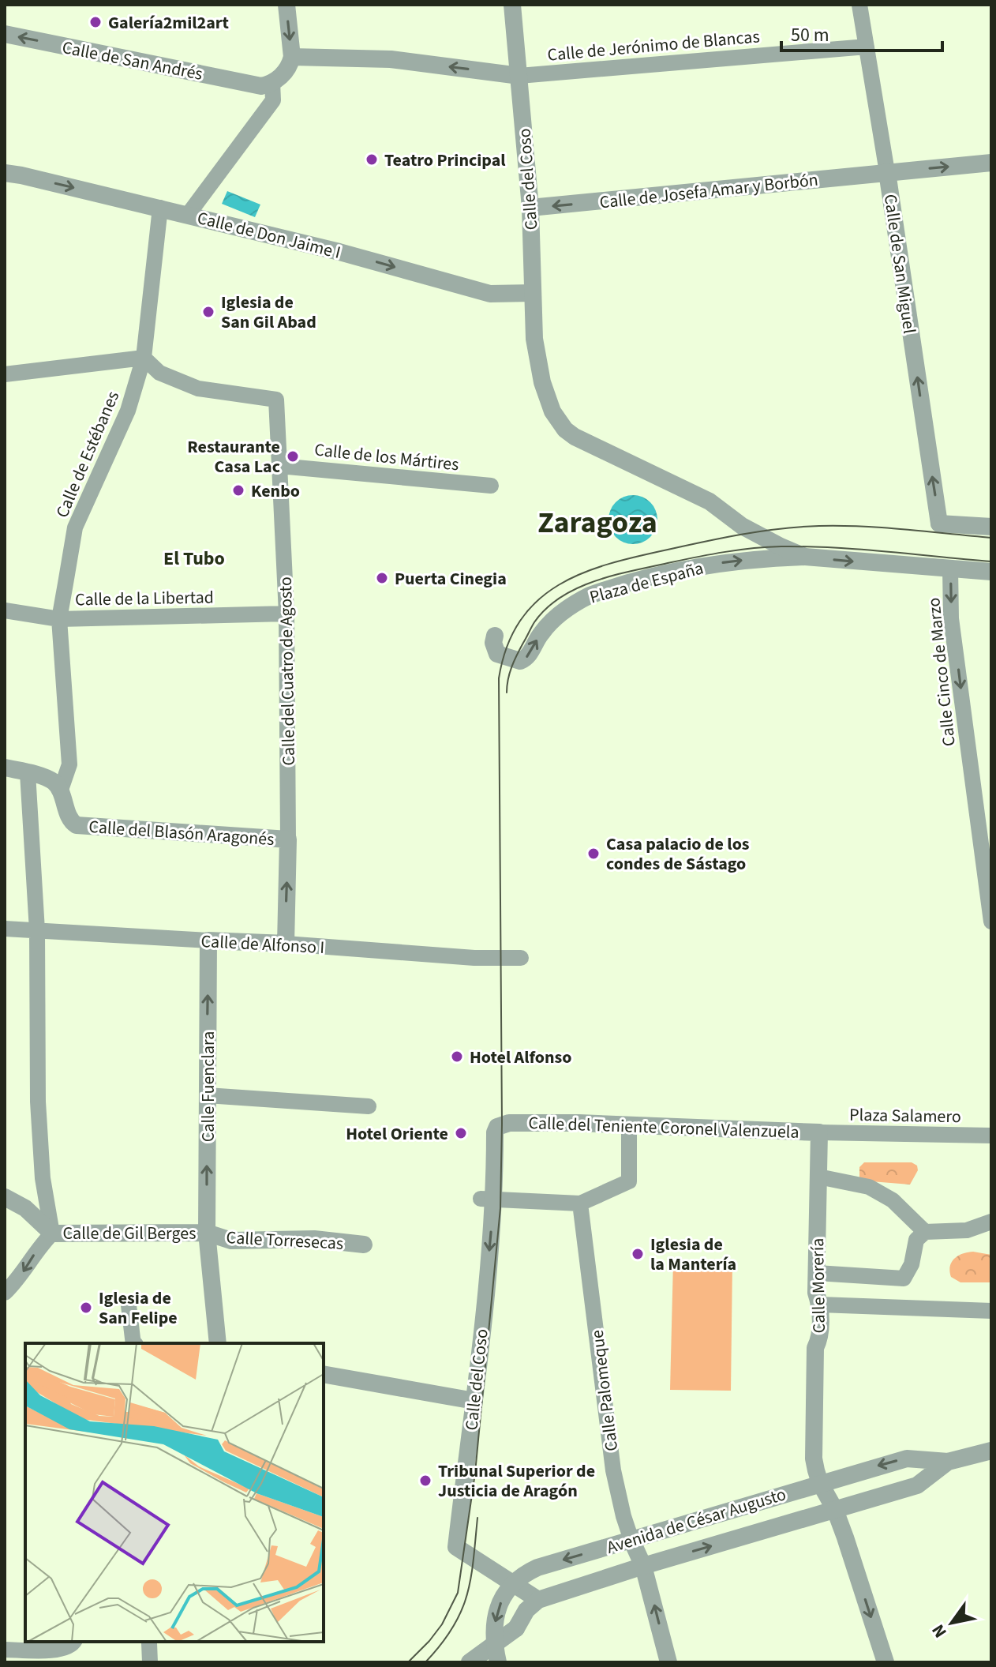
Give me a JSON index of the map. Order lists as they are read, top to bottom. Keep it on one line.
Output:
{"streets":{"street":["Calle de Jerónimo de Blancas","Calle de San Andrés","Calle del Coso","Calle de Josefa Amar y Borbón","Calle de Don Jaime I","Calle de San Miguel","Calle de Estébanes","Calle de los Mártires","Plaza de España","Calle de la Libertad","Calle del Cuatro de Agosto","Calle Cinco de Marzo","Calle del Blasón Aragonés","Calle de Alfonso I","Calle Fuenclara","Plaza Salamero","Calle del Teniente Coronel Valenzuela","Calle de Gil Berges","Calle Torresecas","Calle Morería","Calle Palomeque","Avenida de César Augusto"]},"crossings":[["Calle de Jerónimo de Blancas","Calle del Coso"],["Calle de Jerónimo de Blancas","Calle de San Miguel"],["Calle del Coso","Calle de Josefa Amar y Borbón"],["Calle del Coso","Calle de Don Jaime I"],["Calle del Coso","Plaza de España"],["Calle del Coso","Calle del Teniente Coronel Valenzuela"],["Calle del Coso","Avenida de César Augusto"],["Calle de Josefa Amar y Borbón","Calle de San Miguel"],["Calle de Don Jaime I","Calle de Estébanes"],["Calle de Estébanes","Calle de la Libertad"],["Calle de Estébanes","Calle del Cuatro de Agosto"],["Calle de Estébanes","Calle del Blasón Aragonés"],["Calle de los Mártires","Calle del Cuatro de Agosto"],["Calle de la Libertad","Calle del Cuatro de Agosto"],["Calle del Cuatro de Agosto","Calle del Blasón Aragonés"],["Calle del Cuatro de Agosto","Calle de Alfonso I"],["Calle de Alfonso I","Calle Fuenclara"],["Calle Fuenclara","Calle de Gil Berges"],["Calle Fuenclara","Calle Torresecas"],["Plaza Salamero","Calle del Teniente Coronel Valenzuela"],["Plaza Salamero","Calle Morería"],["Calle del Teniente Coronel Valenzuela","Calle Morería"],["Calle de Gil Berges","Calle Torresecas"],["Calle Morería","Avenida de César Augusto"],["Calle Palomeque","Avenida de César Augusto"]],"one_way":["Calle de San Andrés","Calle de Don Jaime I","Calle de San Miguel","Plaza de España","Calle Cinco de Marzo","Calle Fuenclara"],"districts":["Zaragoza","El Tubo"],"places":["Galería2mil2art","Teatro Principal","Iglesia de San Gil Abad","Restaurante Casa Lac","Kenbo","Puerta Cinegia","Casa palacio de los condes de Sástago","Hotel Alfonso","Hotel Oriente","Iglesia de la Mantería","Iglesia de San Felipe","Tribunal Superior de Justicia de Aragón"],"scale_bar":"50 m","north":"bottom left"}
